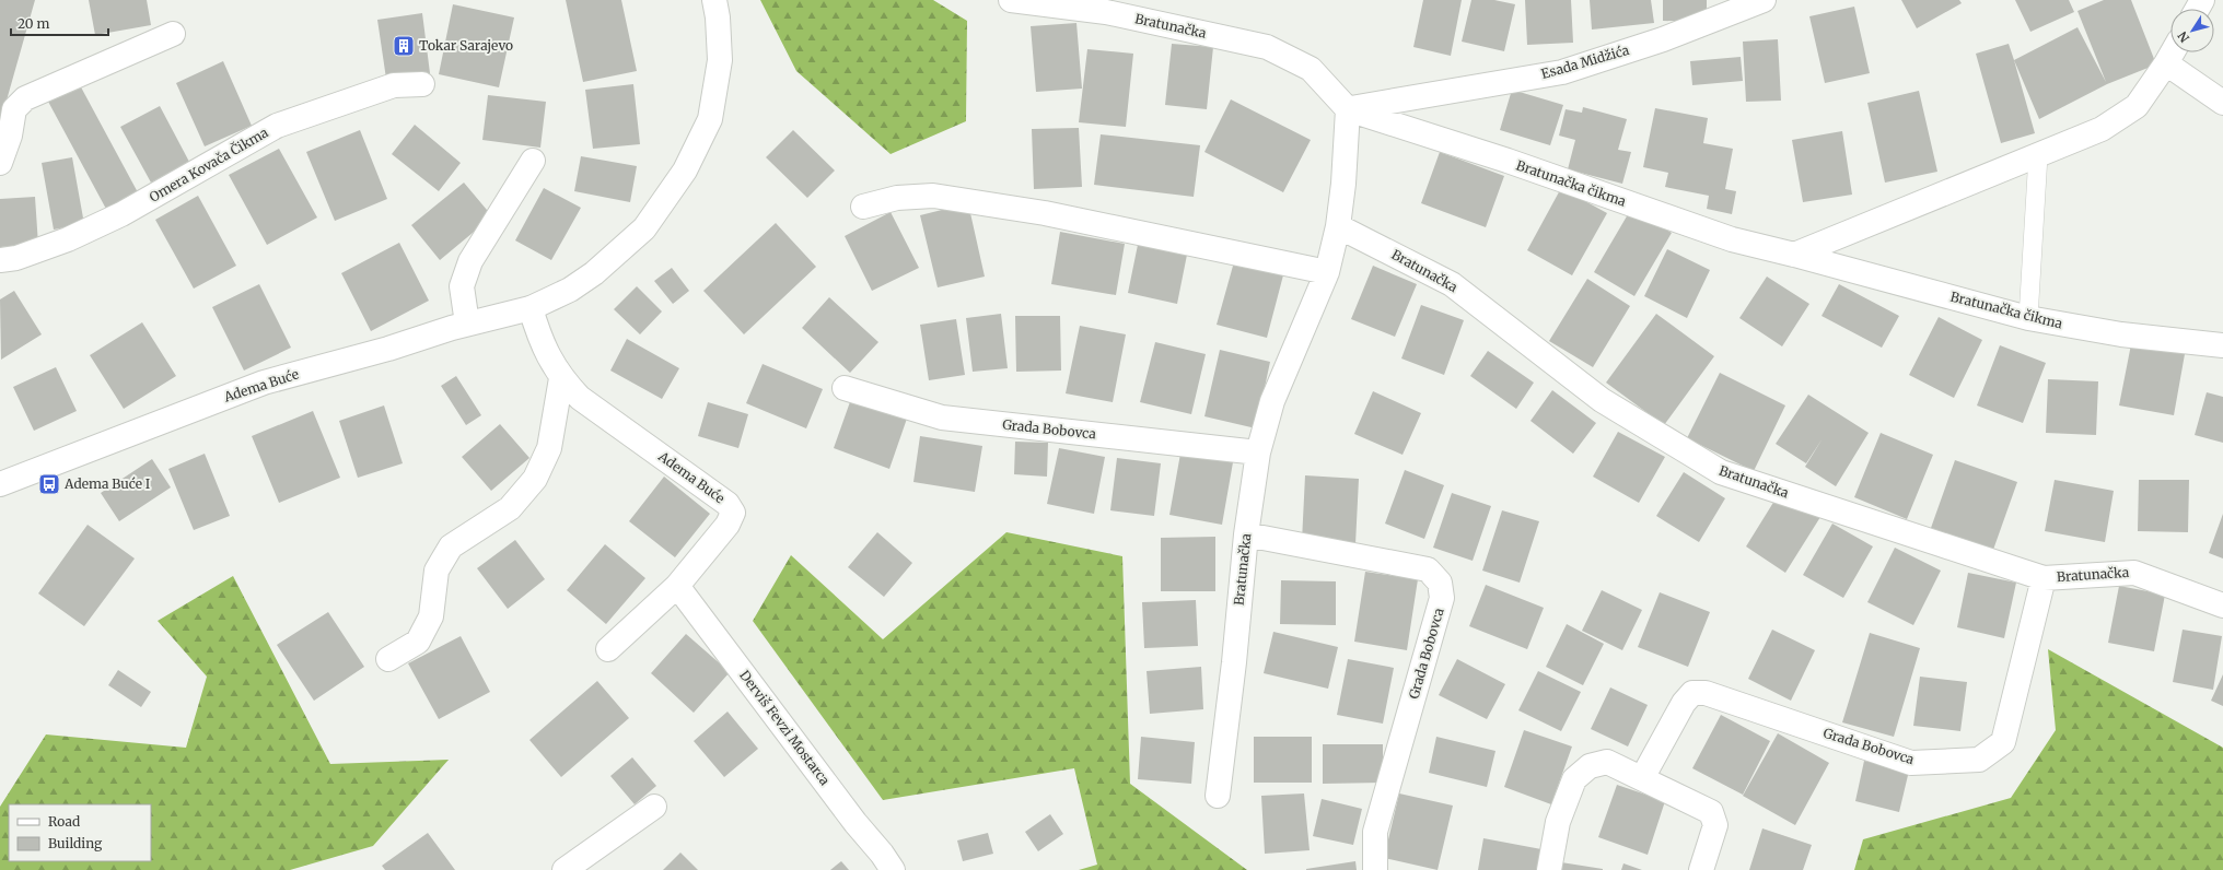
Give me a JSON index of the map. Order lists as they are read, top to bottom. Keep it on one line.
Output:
{"streets":{"street":["Bratunačka","Esada Midžića","Omera Kovača Čikma","Bratunačka čikma","Adema Buće","Grada Bobovca","Derviš Fevzi Mostarca"]},"crossings":[["Bratunačka","Esada Midžića"],["Bratunačka","Bratunačka čikma"],["Bratunačka","Grada Bobovca"],["Esada Midžića","Bratunačka čikma"],["Adema Buće","Derviš Fevzi Mostarca"]],"places":{"building":["Tokar Sarajevo"],"bus stop":["Adema Buće I"]},"legend":["Road","Building"],"scale_bar":"20 m","north":"bottom left"}
